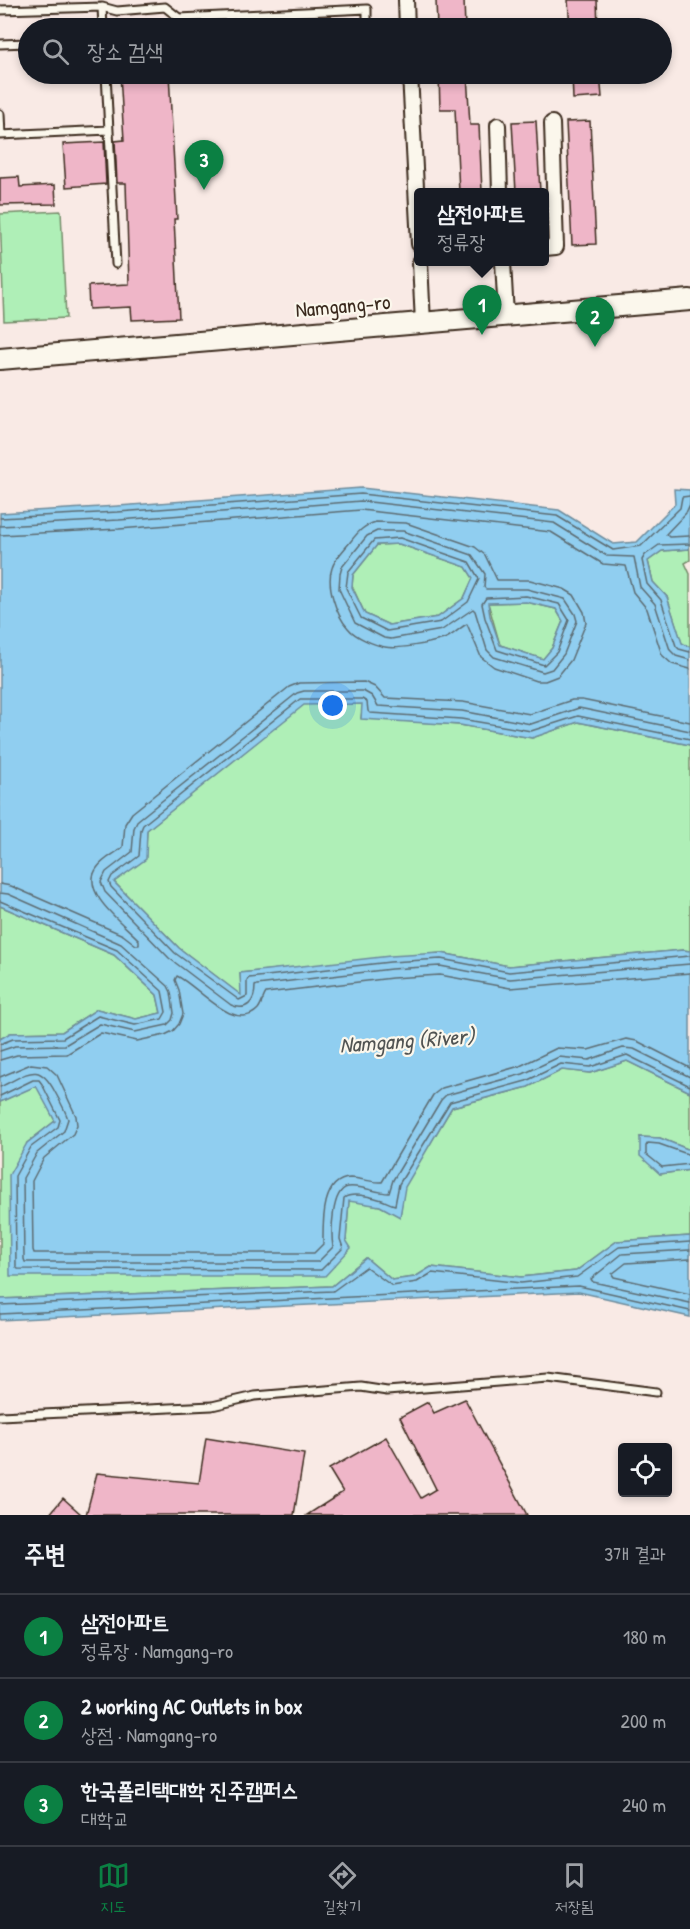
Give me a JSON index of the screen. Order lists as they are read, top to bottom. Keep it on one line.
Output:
{"streets":{"street":["Namgang-ro"]},"water":["Namgang (River)"],"page":{"search":"장소 검색","pins":["3","1","2"],"popup":["삼전아파트","정류장"],"heading":["주변","3개 결과"],"list":[{"mark":"1","name":"삼전아파트","note":"정류장 · Namgang-ro","value":"180 m"},{"mark":"2","name":"2 working AC Outlets in box","note":"상점 · Namgang-ro","value":"200 m"},{"mark":"3","name":"한국폴리택대학 진주캠퍼스","note":"대학교","value":"240 m"}],"nav":["지도","길찾기","저장됨"]}}
